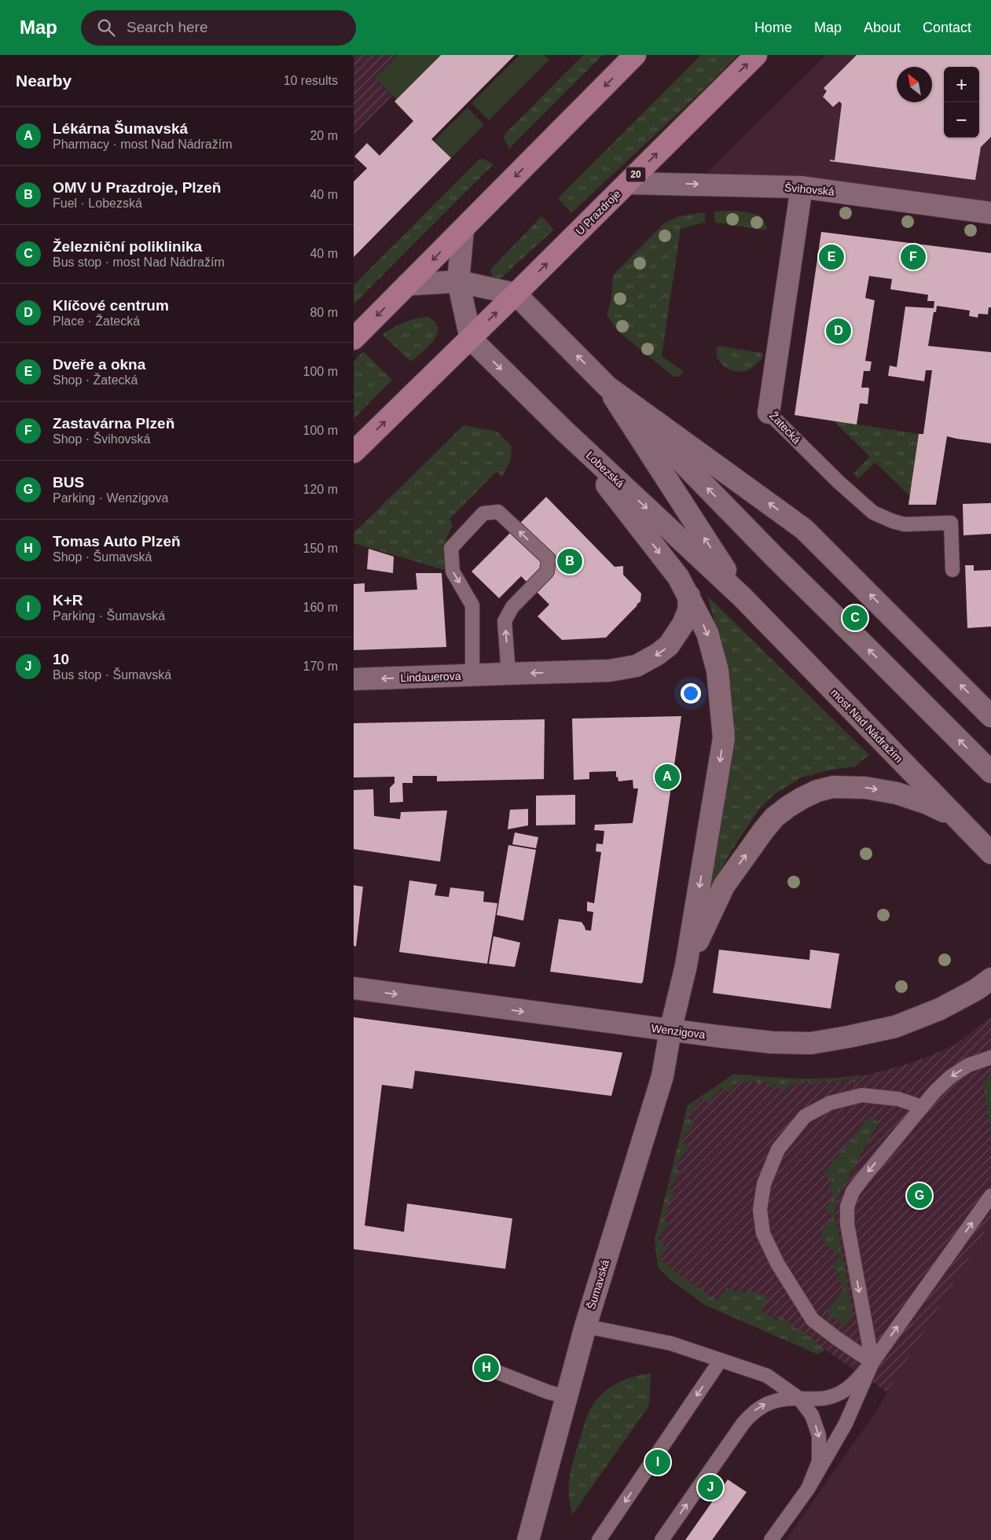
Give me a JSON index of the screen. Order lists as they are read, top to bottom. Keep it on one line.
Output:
{"streets":{"main road":["20","Švihovská","U Prazdroje","Žatecká","Lobezská","Lindauerova","most Nad Nádražím","Wenzigova","Šumavská"]},"crossings":[["20","U Prazdroje"],["20","Lobezská"],["Švihovská","U Prazdroje"],["Švihovská","Žatecká"],["Lobezská","most Nad Nádražím"],["Wenzigova","Šumavská"]],"one_way":["Švihovská","Lindauerova","Wenzigova"],"north":"top left","page":{"header":"Map","search":"Search here","nav":["Home","Map","About","Contact"],"heading":["Nearby","10 results"],"map_buttons":["+","−"],"list":[{"mark":"A","name":"Lékárna Šumavská","note":"Pharmacy · most Nad Nádražím","value":"20 m"},{"mark":"B","name":"OMV U Prazdroje, Plzeň","note":"Fuel · Lobezská","value":"40 m"},{"mark":"C","name":"Železniční poliklinika","note":"Bus stop · most Nad Nádražím","value":"40 m"},{"mark":"D","name":"Klíčové centrum","note":"Place · Žatecká","value":"80 m"},{"mark":"E","name":"Dveře a okna","note":"Shop · Žatecká","value":"100 m"},{"mark":"F","name":"Zastavárna Plzeň","note":"Shop · Švihovská","value":"100 m"},{"mark":"G","name":"BUS","note":"Parking · Wenzigova","value":"120 m"},{"mark":"H","name":"Tomas Auto Plzeň","note":"Shop · Šumavská","value":"150 m"},{"mark":"I","name":"K+R","note":"Parking · Šumavská","value":"160 m"},{"mark":"J","name":"10","note":"Bus stop · Šumavská","value":"170 m"}],"pins":["E","F","D","B","C","A","G","H","I","J"]}}
